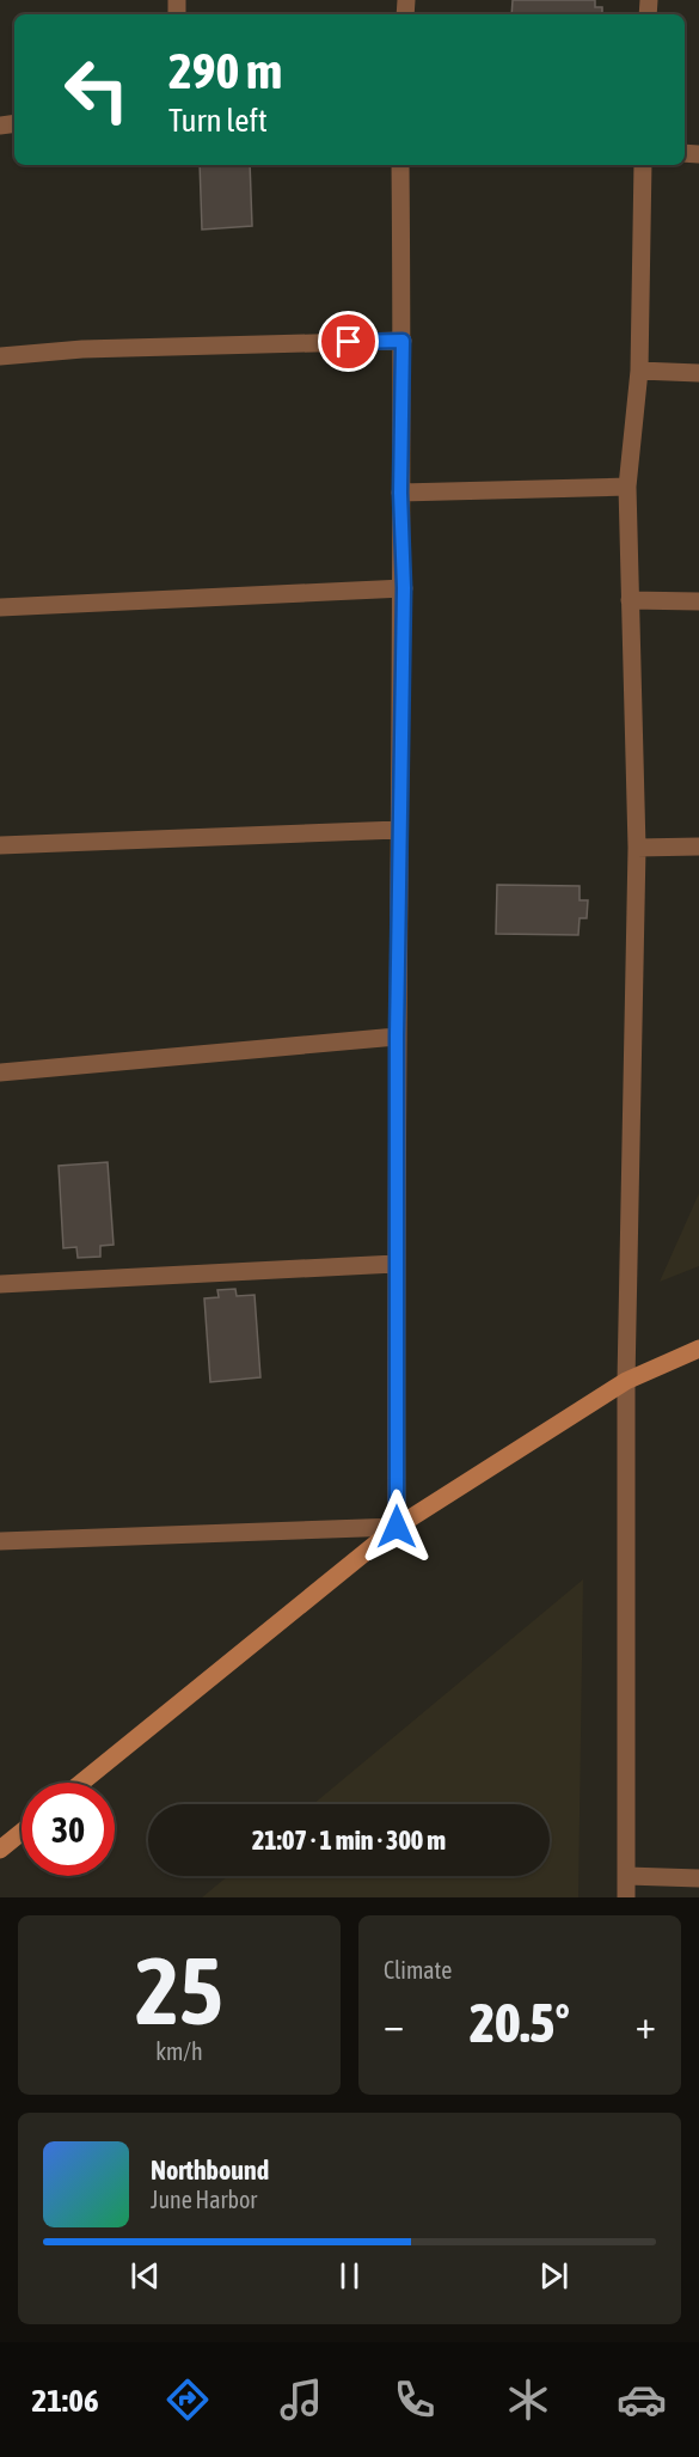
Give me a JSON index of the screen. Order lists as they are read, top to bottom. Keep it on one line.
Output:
{"page":{"turn":["290 m","Turn left"],"limit":"30","trip":"21:07 · 1 min · 300 m","tile":[["25","km/h"],"Climate"],"heat":["−","20.5°","+"],"song":["Northbound","June Harbor"],"tabs":"21:06"}}
